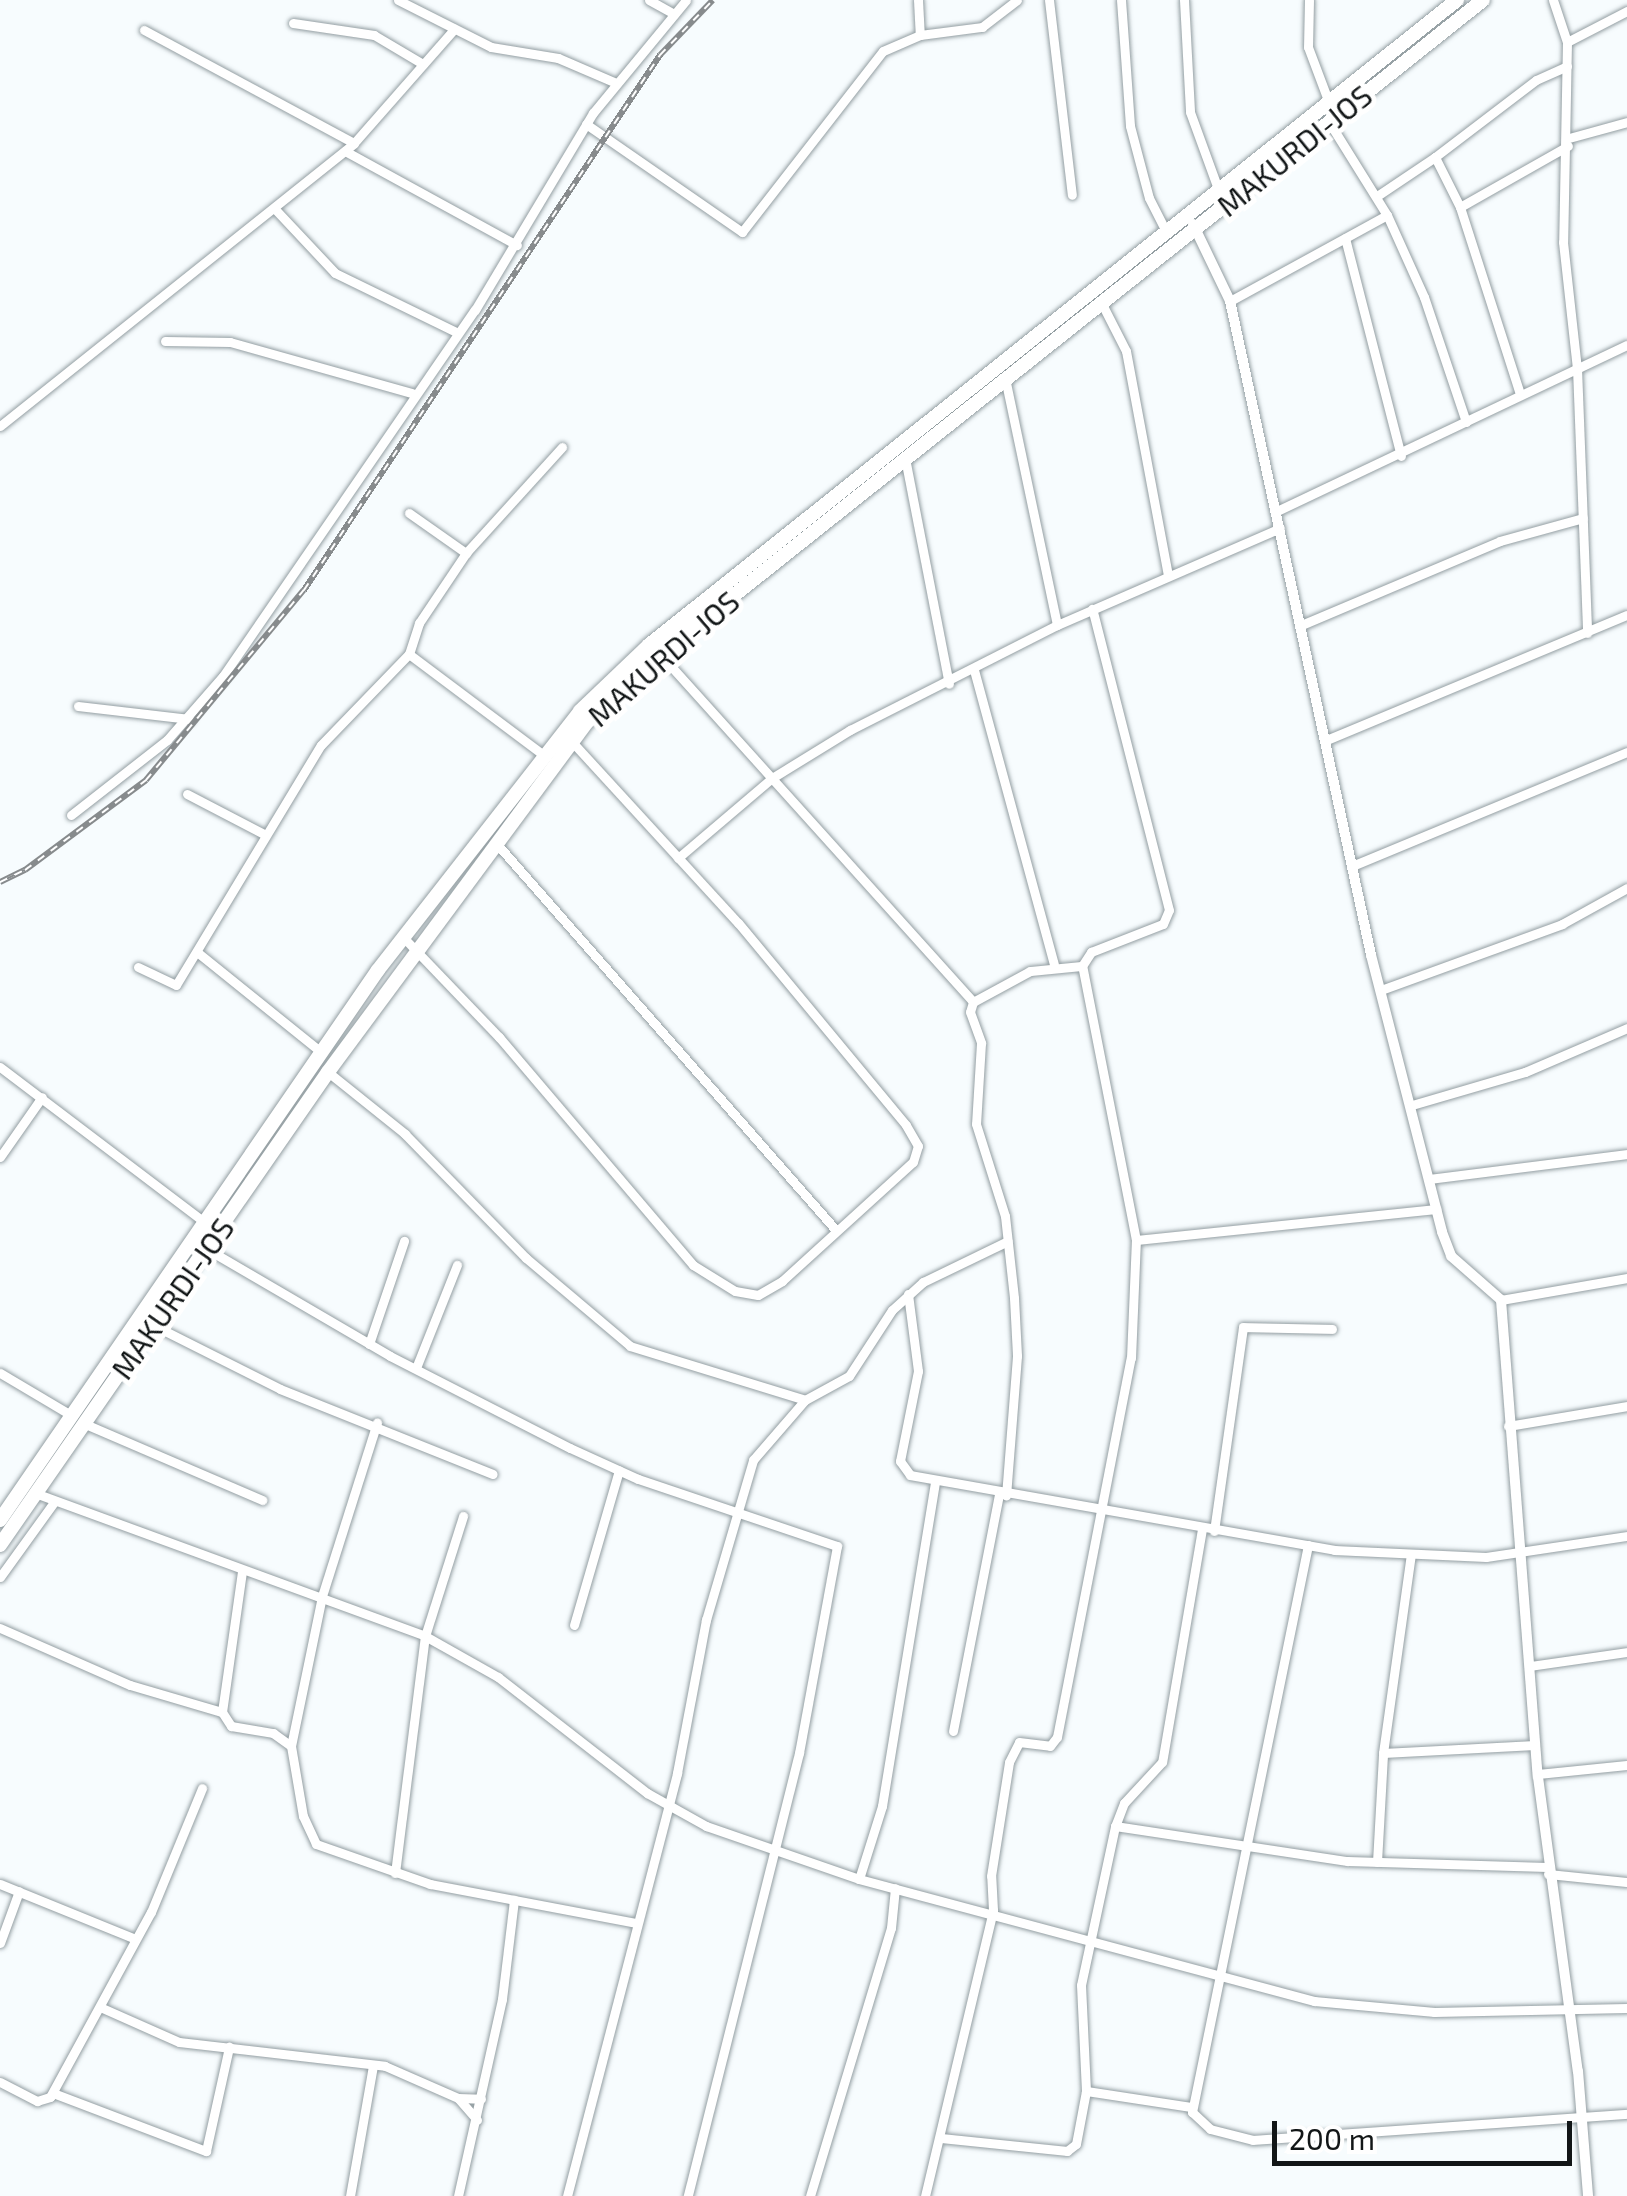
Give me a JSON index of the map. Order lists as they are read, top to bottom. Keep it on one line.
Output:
{"streets":{"highway":["MAKURDI-JOS"]},"scale_bar":"200 m"}
